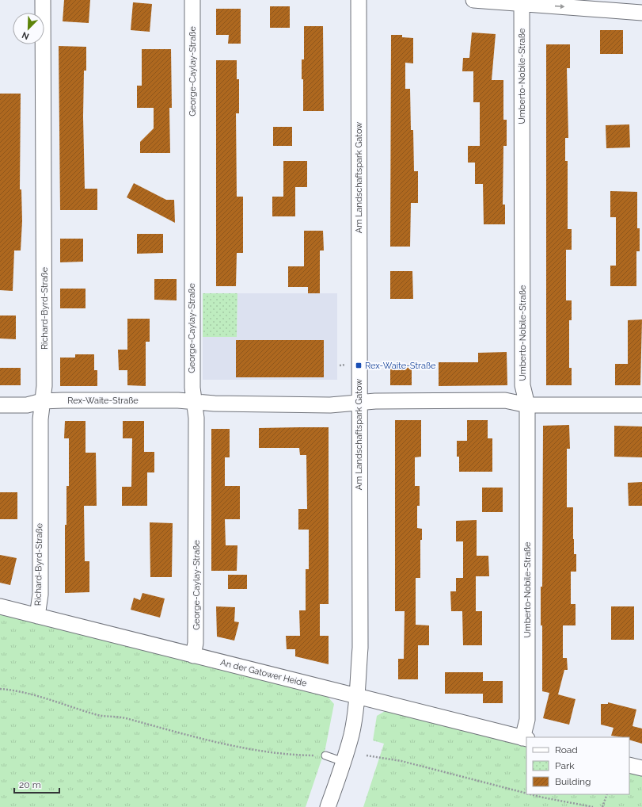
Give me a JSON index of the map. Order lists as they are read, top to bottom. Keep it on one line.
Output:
{"streets":{"street":["George-Caylay-Straße","Umberto-Nobile-Straße","Am Landschaftspark Gatow","Richard-Byrd-Straße","Rex-Waite-Straße","An der Gatower Heide"]},"crossings":[["George-Caylay-Straße","Rex-Waite-Straße"],["George-Caylay-Straße","An der Gatower Heide"],["Umberto-Nobile-Straße","Rex-Waite-Straße"],["Umberto-Nobile-Straße","An der Gatower Heide"],["Am Landschaftspark Gatow","Rex-Waite-Straße"],["Am Landschaftspark Gatow","An der Gatower Heide"],["Richard-Byrd-Straße","Rex-Waite-Straße"],["Richard-Byrd-Straße","An der Gatower Heide"]],"places":{"transit":["Rex-Waite-Straße"]},"legend":["Road","Park","Building"],"scale_bar":"20 m","north":"bottom left"}
